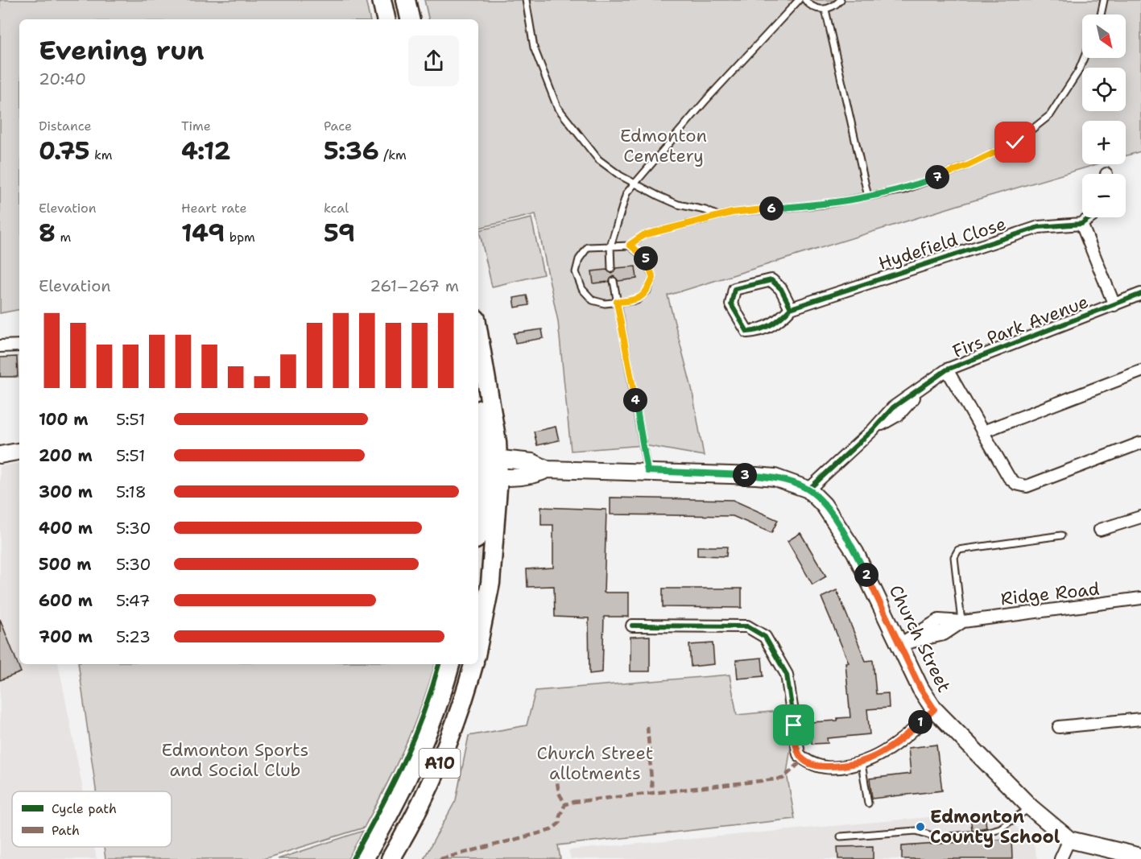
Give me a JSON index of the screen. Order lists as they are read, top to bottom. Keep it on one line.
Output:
{"streets":{"highway":["A10"],"main road":["Church Street"],"street":["Hydefield Close","Firs Park Avenue","Ridge Road"]},"crossings":[["Firs Park Avenue","Church Street"],["Ridge Road","Church Street"]],"parks":["Edmonton Cemetery","Edmonton Sports and Social Club","Church Street allotments"],"places":["Edmonton County School"],"legend":["Cycle path","Path"],"north":"bottom right","page":{"map_buttons":["+","−"],"heading":["Evening run","20:40"],"stats":[["Distance","0.75 km"],["Time","4:12"],["Pace","5:36 /km"],["Elevation","8 m"],["Heart rate","149 bpm"],["kcal","59"]],"pins":["7","6","5","4","3","2","1"],"chart":["Elevation","261–267 m"],"list":[{"name":"100 m","note":"5:51"},{"name":"200 m","note":"5:51"},{"name":"300 m","note":"5:18"},{"name":"400 m","note":"5:30"},{"name":"500 m","note":"5:30"},{"name":"600 m","note":"5:47"},{"name":"700 m","note":"5:23"}]}}
